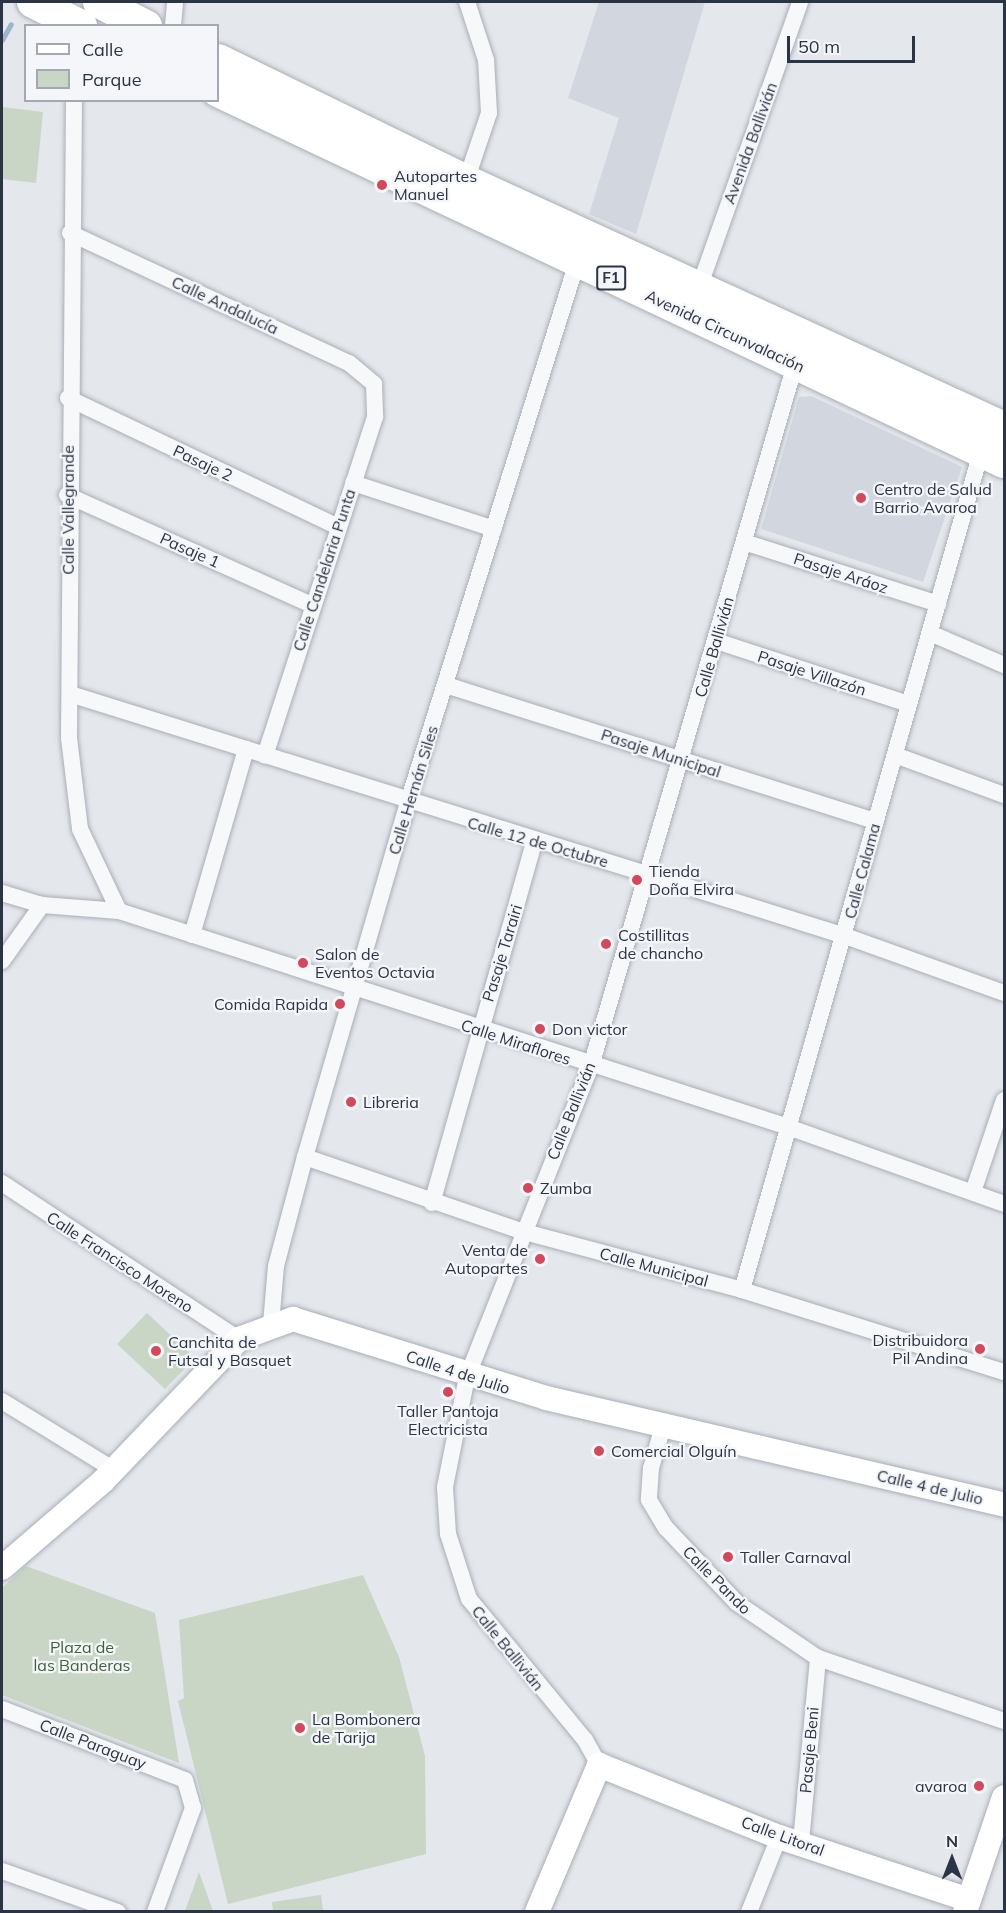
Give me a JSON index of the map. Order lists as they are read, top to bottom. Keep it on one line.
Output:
{"streets":{"highway":["F1","Avenida Circunvalación"],"street":["Avenida Ballivián","Calle Andalucía","Pasaje 2","Calle Vallegrande","Pasaje 1","Calle Candelaria Punta","Pasaje Aráoz","Calle Ballivián","Pasaje Villazón","Pasaje Municipal","Calle Hernán Siles","Calle 12 de Octubre","Calle Calama","Pasaje Tarairi","Calle Miraflores","Calle Francisco Moreno","Calle Municipal","Calle 4 de Julio","Calle Pando","Calle Paraguay","Pasaje Beni","Calle Litoral"]},"crossings":[["Avenida Ballivián","Avenida Circunvalación"],["Calle Andalucía","Calle Vallegrande"],["Calle Andalucía","Calle Candelaria Punta"],["Avenida Circunvalación","Calle Ballivián"],["Avenida Circunvalación","Calle Hernán Siles"],["Avenida Circunvalación","Calle Calama"],["Pasaje 2","Calle Vallegrande"],["Pasaje 2","Calle Candelaria Punta"],["Calle Vallegrande","Pasaje 1"],["Calle Vallegrande","Calle 12 de Octubre"],["Calle Vallegrande","Calle Miraflores"],["Pasaje 1","Calle Candelaria Punta"],["Calle Candelaria Punta","Calle 12 de Octubre"],["Pasaje Aráoz","Calle Ballivián"],["Pasaje Aráoz","Calle Calama"],["Calle Ballivián","Pasaje Villazón"],["Calle Ballivián","Pasaje Municipal"],["Calle Ballivián","Calle 12 de Octubre"],["Calle Ballivián","Calle Miraflores"],["Calle Ballivián","Calle Municipal"],["Calle Ballivián","Calle 4 de Julio"],["Calle Ballivián","Calle Litoral"],["Pasaje Villazón","Calle Calama"],["Pasaje Municipal","Calle Hernán Siles"],["Pasaje Municipal","Calle Calama"],["Calle Hernán Siles","Calle 12 de Octubre"],["Calle Hernán Siles","Calle Miraflores"],["Calle Hernán Siles","Calle Municipal"],["Calle Hernán Siles","Calle 4 de Julio"],["Calle 12 de Octubre","Calle Calama"],["Calle 12 de Octubre","Pasaje Tarairi"],["Calle Calama","Calle Miraflores"],["Calle Calama","Calle Municipal"],["Pasaje Tarairi","Calle Miraflores"],["Pasaje Tarairi","Calle Municipal"],["Calle Francisco Moreno","Calle 4 de Julio"],["Calle 4 de Julio","Calle Pando"],["Calle Pando","Pasaje Beni"],["Pasaje Beni","Calle Litoral"]],"parks":["Plaza de las Banderas"],"places":["Autopartes Manuel","Centro de Salud Barrio Avaroa","Tienda Doña Elvira","Costillitas de chancho","Salon de Eventos Octavia","Comida Rapida","Don victor","Libreria","Zumba","Venta de Autopartes","Distribuidora Pil Andina","Canchita de Futsal y Basquet","Taller Pantoja Electricista","Comercial Olguín","Taller Carnaval","La Bombonera de Tarija","avaroa"],"legend":["Calle","Parque"],"scale_bar":"50 m","north":"top"}
